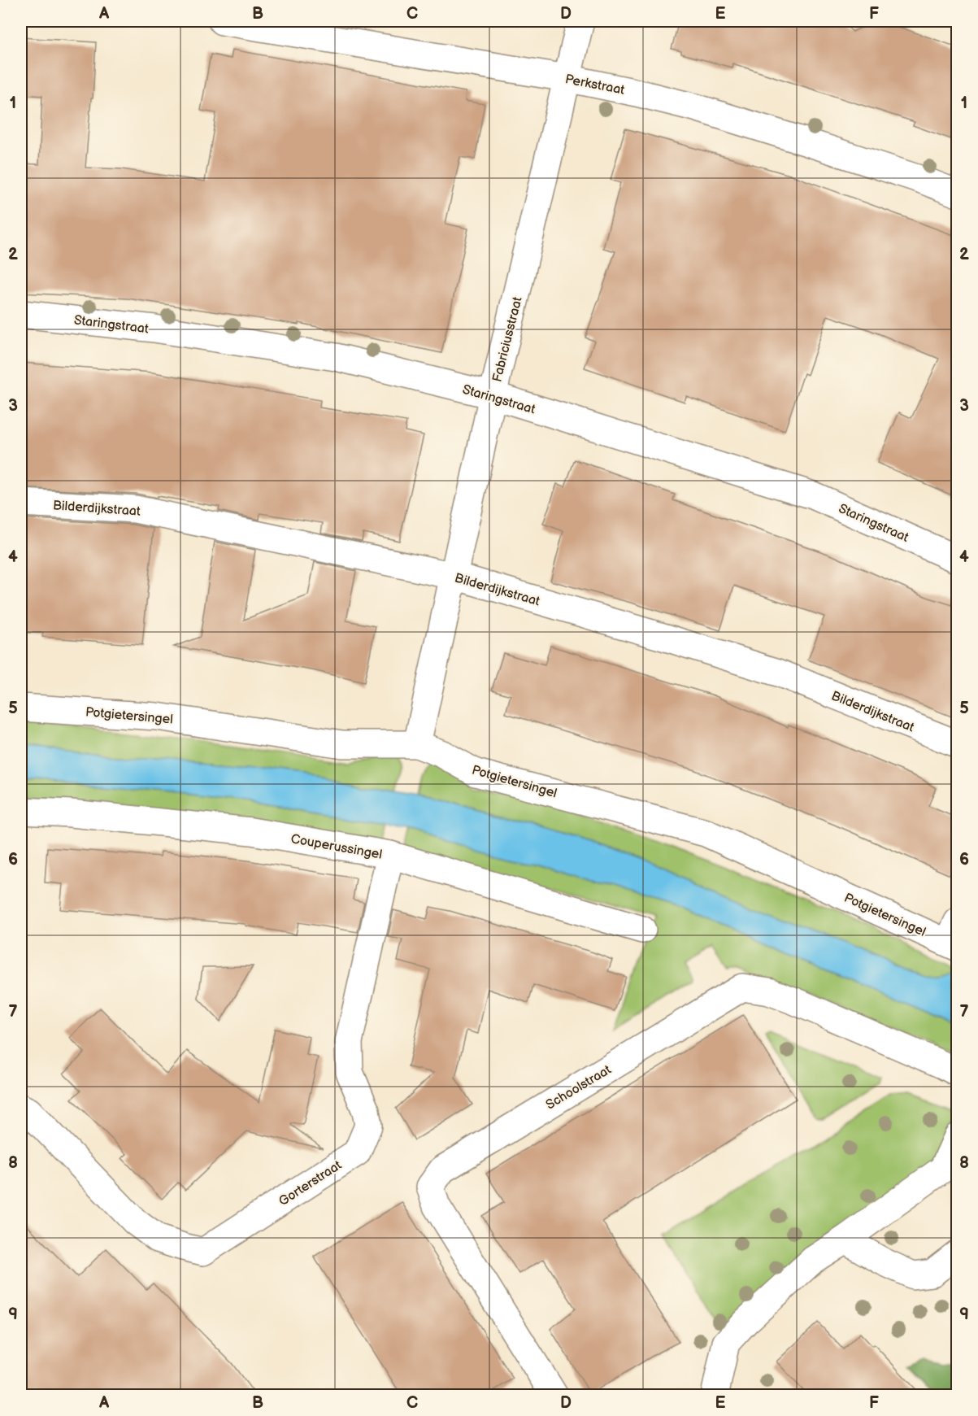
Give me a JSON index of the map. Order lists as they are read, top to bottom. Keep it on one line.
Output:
{"streets":{"street":["Perkstraat","Staringstraat","Fabriciusstraat","Bilderdijkstraat","Potgietersingel","Couperussingel","Schoolstraat","Gorterstraat"]},"crossings":[["Perkstraat","Fabriciusstraat"],["Staringstraat","Fabriciusstraat"],["Fabriciusstraat","Bilderdijkstraat"],["Fabriciusstraat","Potgietersingel"],["Couperussingel","Gorterstraat"]],"grid":{"columns":["A","B","C","D","E","F"],"rows":["1","2","3","4","5","6","7","8","9"]}}
